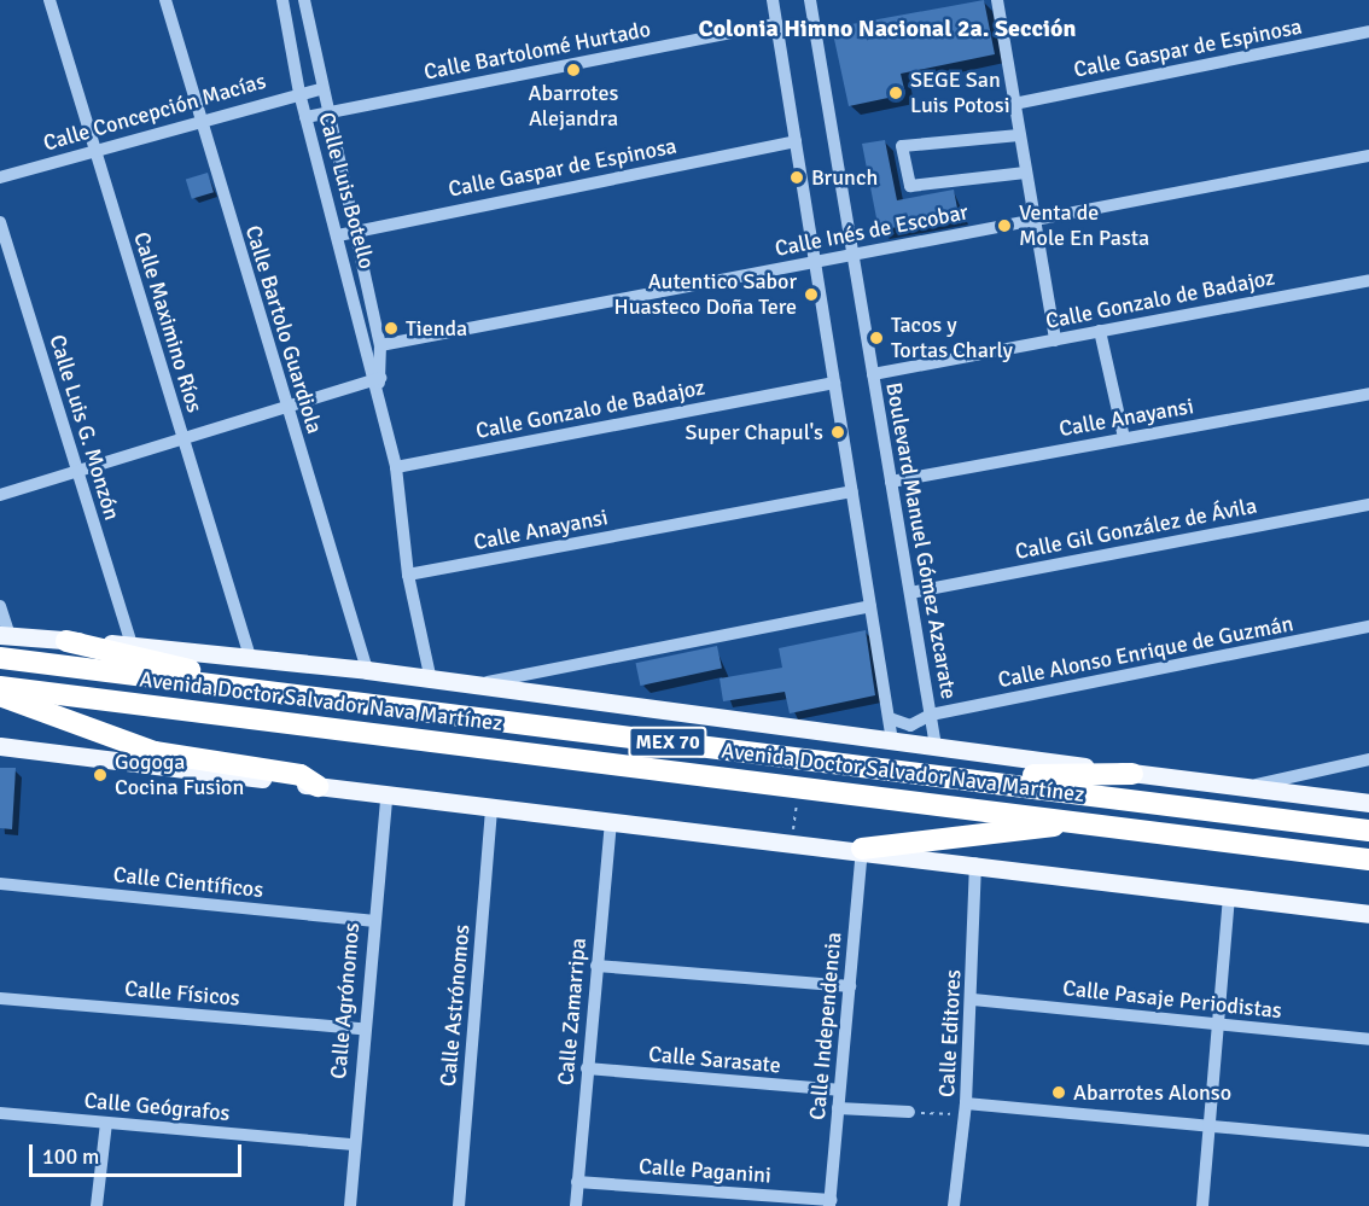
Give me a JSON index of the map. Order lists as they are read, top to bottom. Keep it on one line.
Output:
{"streets":{"highway":["Avenida Doctor Salvador Nava Martínez","MEX 70"],"street":["Calle Gaspar de Espinosa","Calle Bartolomé Hurtado","Calle Concepción Macías","Calle Luis Botello","Calle Inés de Escobar","Calle Gonzalo de Badajoz","Calle Maximino Ríos","Calle Bartolo Guardiola","Calle Anayansi","Calle Luis G. Monzón","Calle Gil González de Ávila","Boulevard Manuel Gómez Azcarate","Calle Alonso Enrique de Guzmán","Calle Científicos","Calle Físicos","Calle Pasaje Periodistas","Calle Agrónomos","Calle Astrónomos","Calle Zamarripa","Calle Independencia","Calle Editores","Calle Sarasate","Calle Geógrafos","Calle Paganini"]},"crossings":[["Calle Gaspar de Espinosa","Calle Luis Botello"],["Calle Bartolomé Hurtado","Calle Luis Botello"],["Calle Concepción Macías","Calle Luis Botello"],["Calle Concepción Macías","Calle Maximino Ríos"],["Calle Concepción Macías","Calle Bartolo Guardiola"],["Calle Luis Botello","Calle Inés de Escobar"],["Calle Luis Botello","Calle Gonzalo de Badajoz"],["Calle Luis Botello","Calle Anayansi"],["Calle Luis Botello","Avenida Doctor Salvador Nava Martínez"],["Calle Inés de Escobar","Boulevard Manuel Gómez Azcarate"],["Calle Gonzalo de Badajoz","Boulevard Manuel Gómez Azcarate"],["Calle Maximino Ríos","Avenida Doctor Salvador Nava Martínez"],["Calle Bartolo Guardiola","Avenida Doctor Salvador Nava Martínez"],["Calle Anayansi","Boulevard Manuel Gómez Azcarate"],["Calle Luis G. Monzón","Avenida Doctor Salvador Nava Martínez"],["Calle Gil González de Ávila","Boulevard Manuel Gómez Azcarate"],["Boulevard Manuel Gómez Azcarate","Calle Alonso Enrique de Guzmán"],["Boulevard Manuel Gómez Azcarate","Avenida Doctor Salvador Nava Martínez"],["Calle Científicos","Calle Agrónomos"],["Calle Físicos","Calle Agrónomos"],["Calle Pasaje Periodistas","Calle Editores"],["Calle Agrónomos","Calle Geógrafos"],["Calle Zamarripa","Calle Sarasate"],["Calle Zamarripa","Calle Paganini"],["Calle Independencia","Calle Sarasate"],["Calle Independencia","Calle Paganini"]],"districts":["Colonia Himno Nacional 2a. Sección"],"places":["Abarrotes Alejandra","SEGE San Luis Potosi","Brunch","Venta de Mole En Pasta","Autentico Sabor Huasteco Doña Tere","Tienda","Tacos y Tortas Charly","Super Chapul's","Gogoga Cocina Fusion","Abarrotes Alonso"],"scale_bar":"100 m"}
